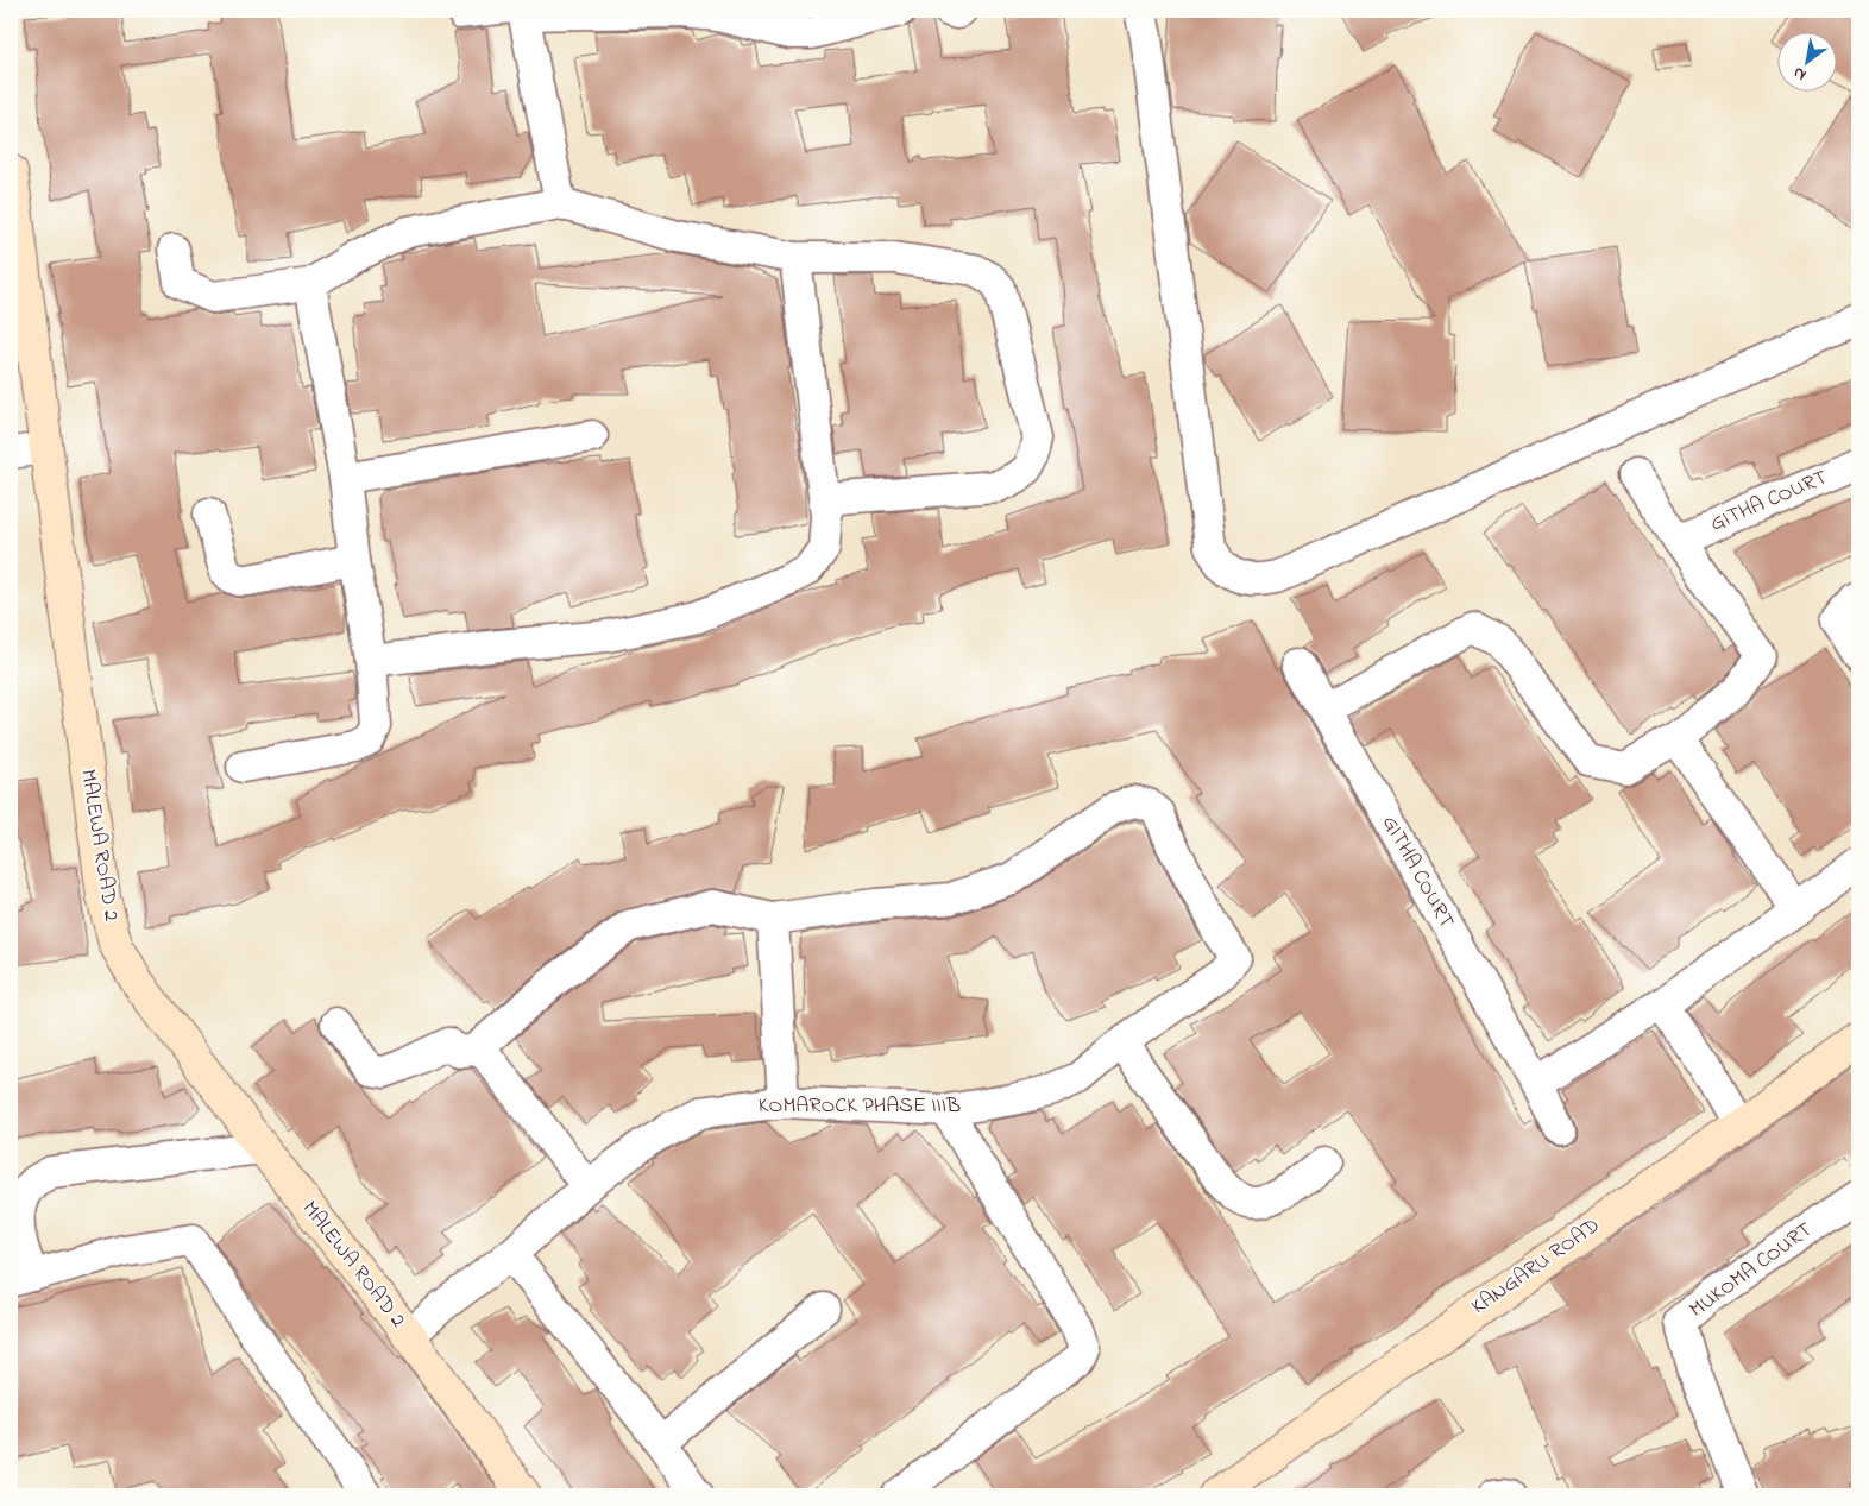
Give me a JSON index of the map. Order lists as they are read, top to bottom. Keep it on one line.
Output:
{"streets":{"main road":["MALEWA ROAD 2","KANGARU ROAD"],"street":["GITHA COURT","KOMAROCK PHASE IIIB","MUKOMA COURT"]},"crossings":[["MALEWA ROAD 2","KOMAROCK PHASE IIIB"]],"north":"bottom left"}
